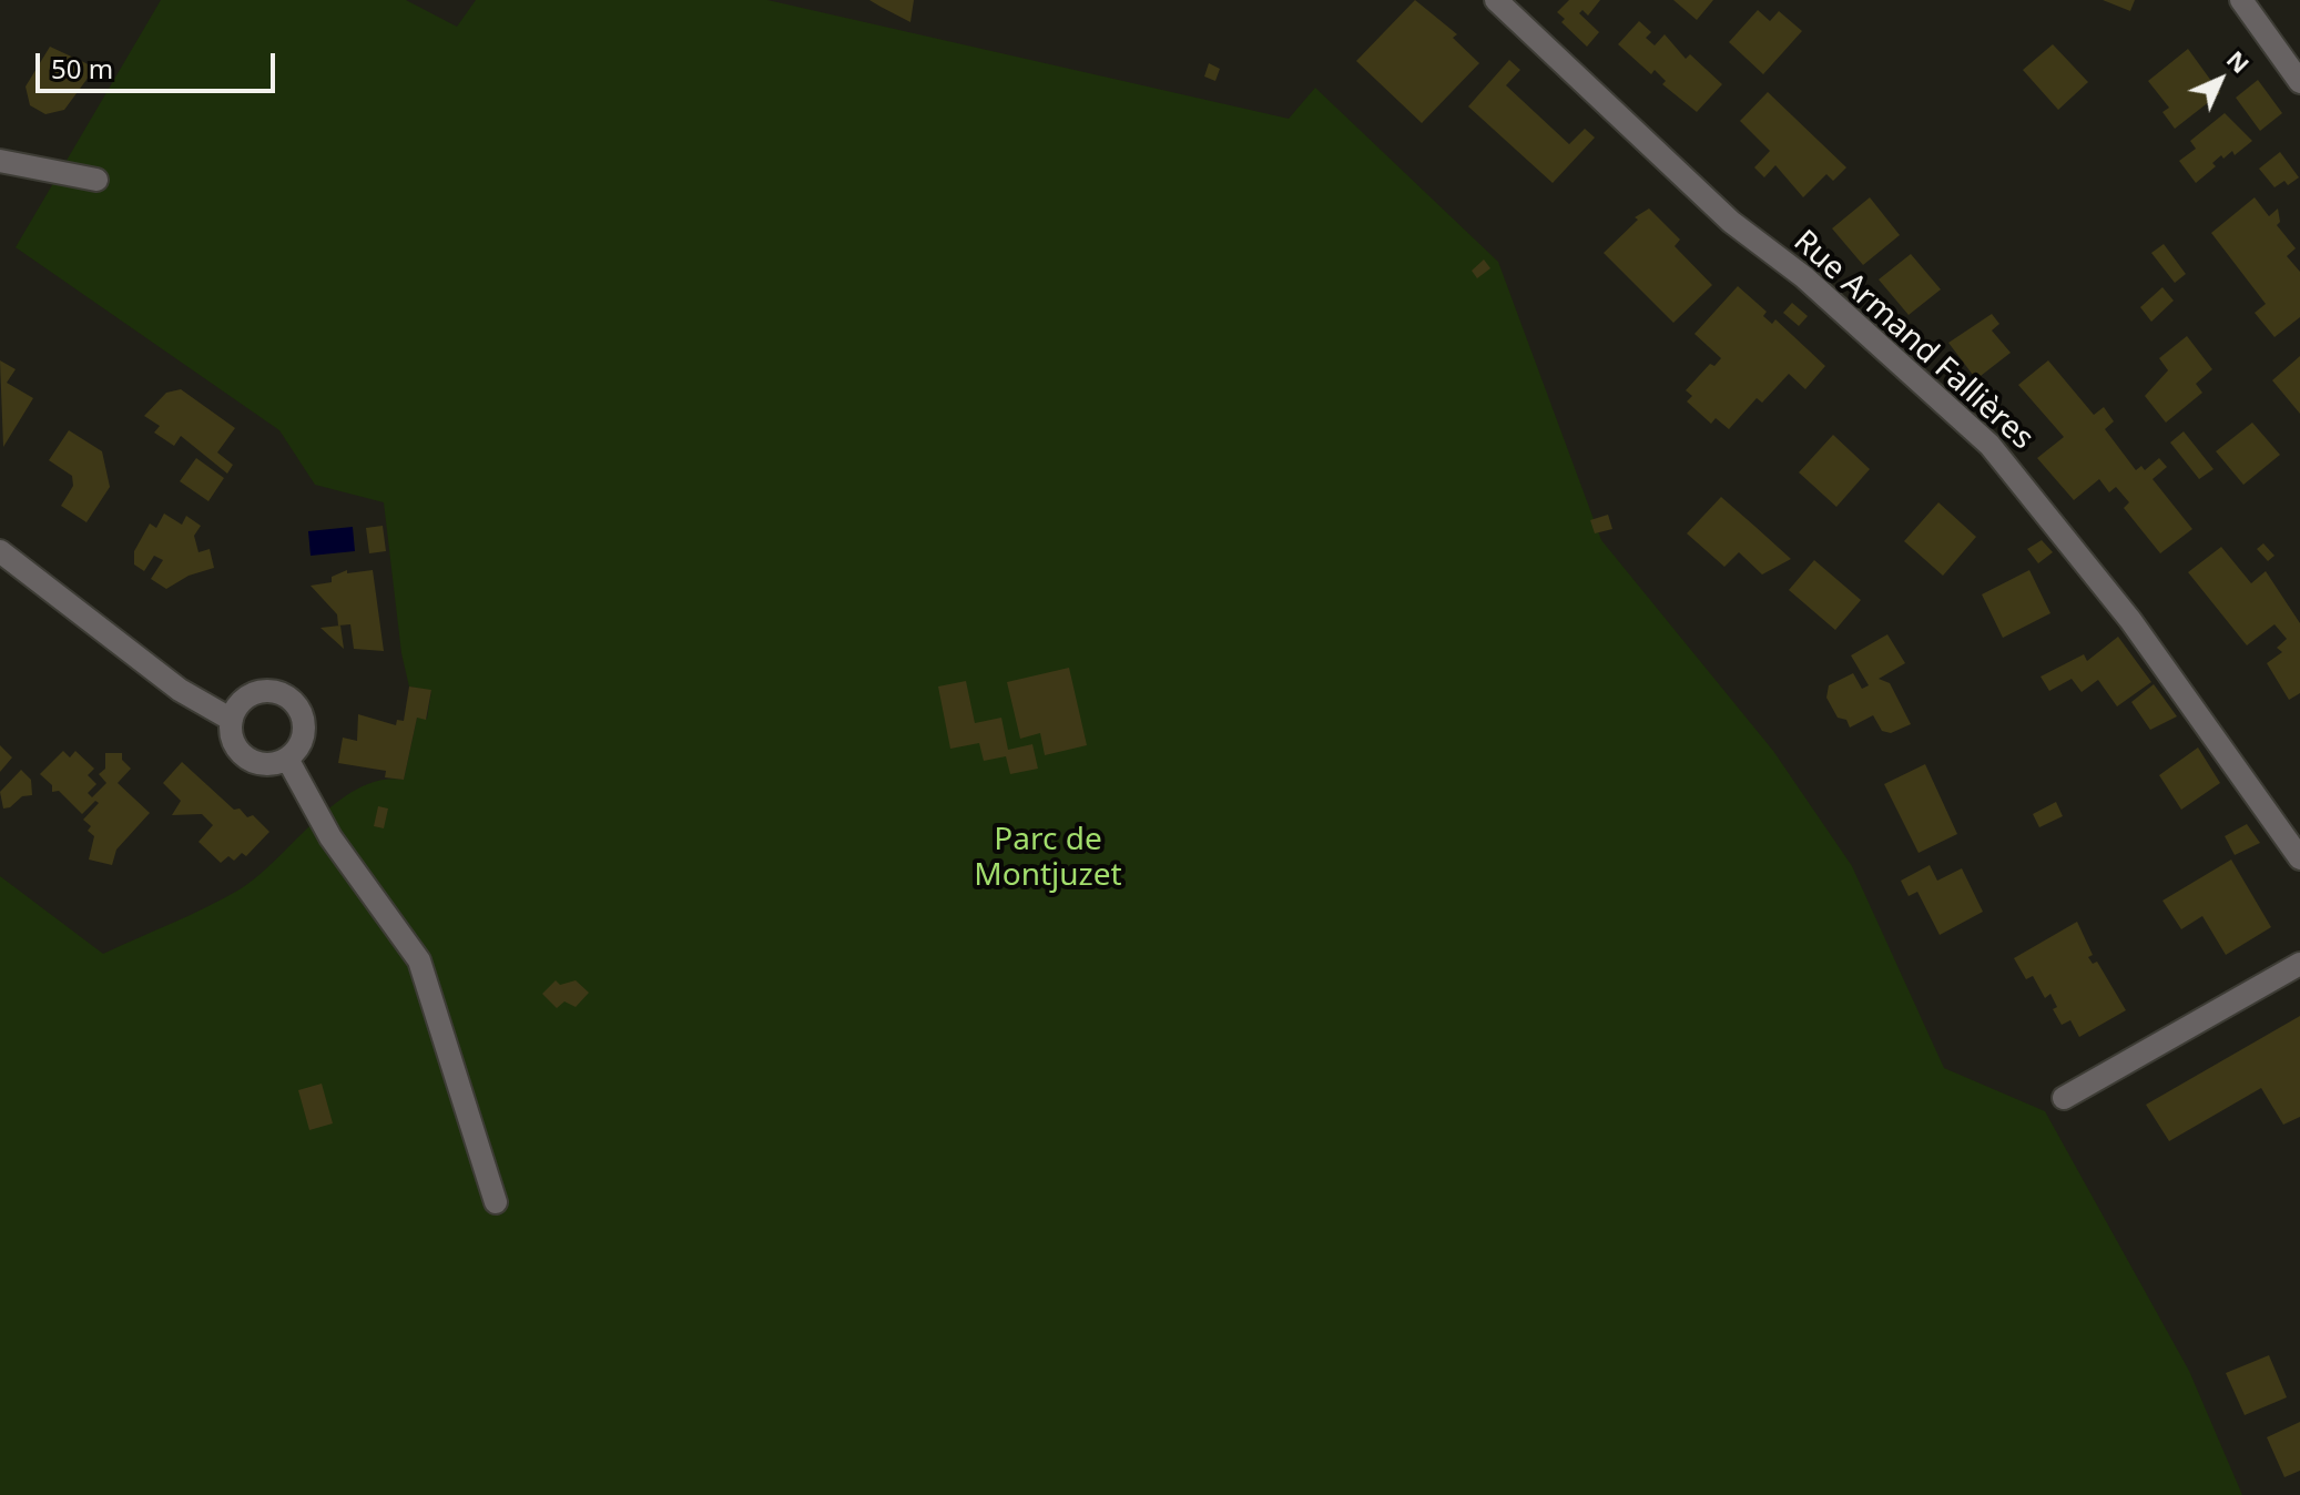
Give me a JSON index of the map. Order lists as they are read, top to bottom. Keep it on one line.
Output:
{"streets":{"street":["Rue Armand Fallières"]},"parks":["Parc de Montjuzet"],"scale_bar":"50 m","north":"top right"}
